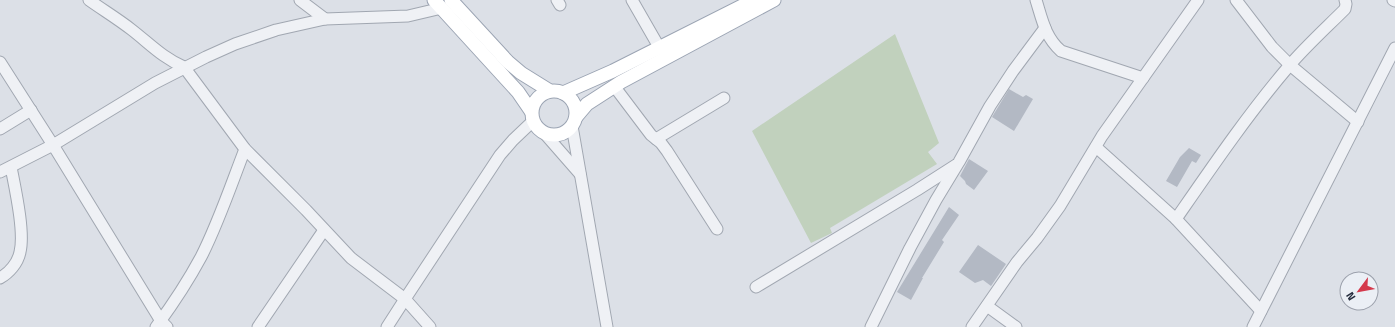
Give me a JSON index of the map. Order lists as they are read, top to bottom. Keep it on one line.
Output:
{"north":"bottom left"}
